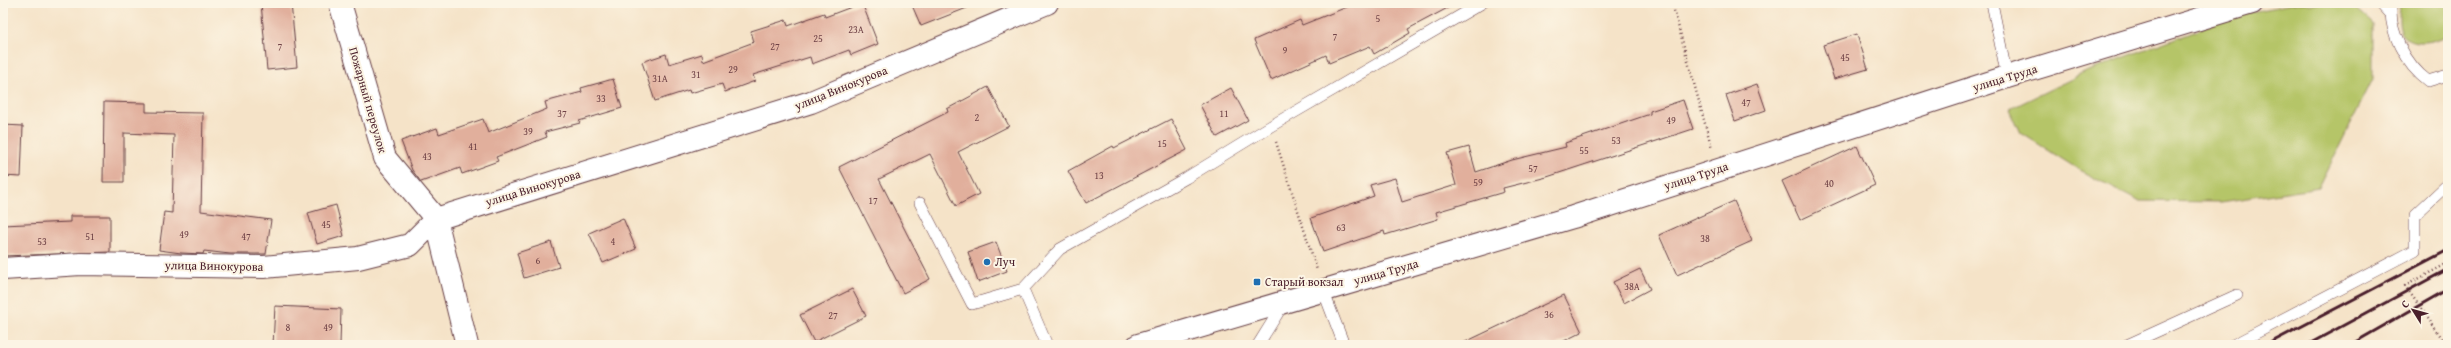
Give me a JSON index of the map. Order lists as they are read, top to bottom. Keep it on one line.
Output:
{"streets":{"street":["улица Труда","улица Винокурова","Пожарный переулок"]},"crossings":[["улица Винокурова","Пожарный переулок"]],"places":{"other":["Луч"],"transit":["Старый вокзал"]},"house_numbers":["5","23А","7","25","7","27","9","45","29","31","31А","33","47","37","11","2","49","39","53","15","41","55","43","57","13","59","40","17","45","63","49","51","47","38","53","4","6","38А","36","27","8","49"],"north":"top left"}
